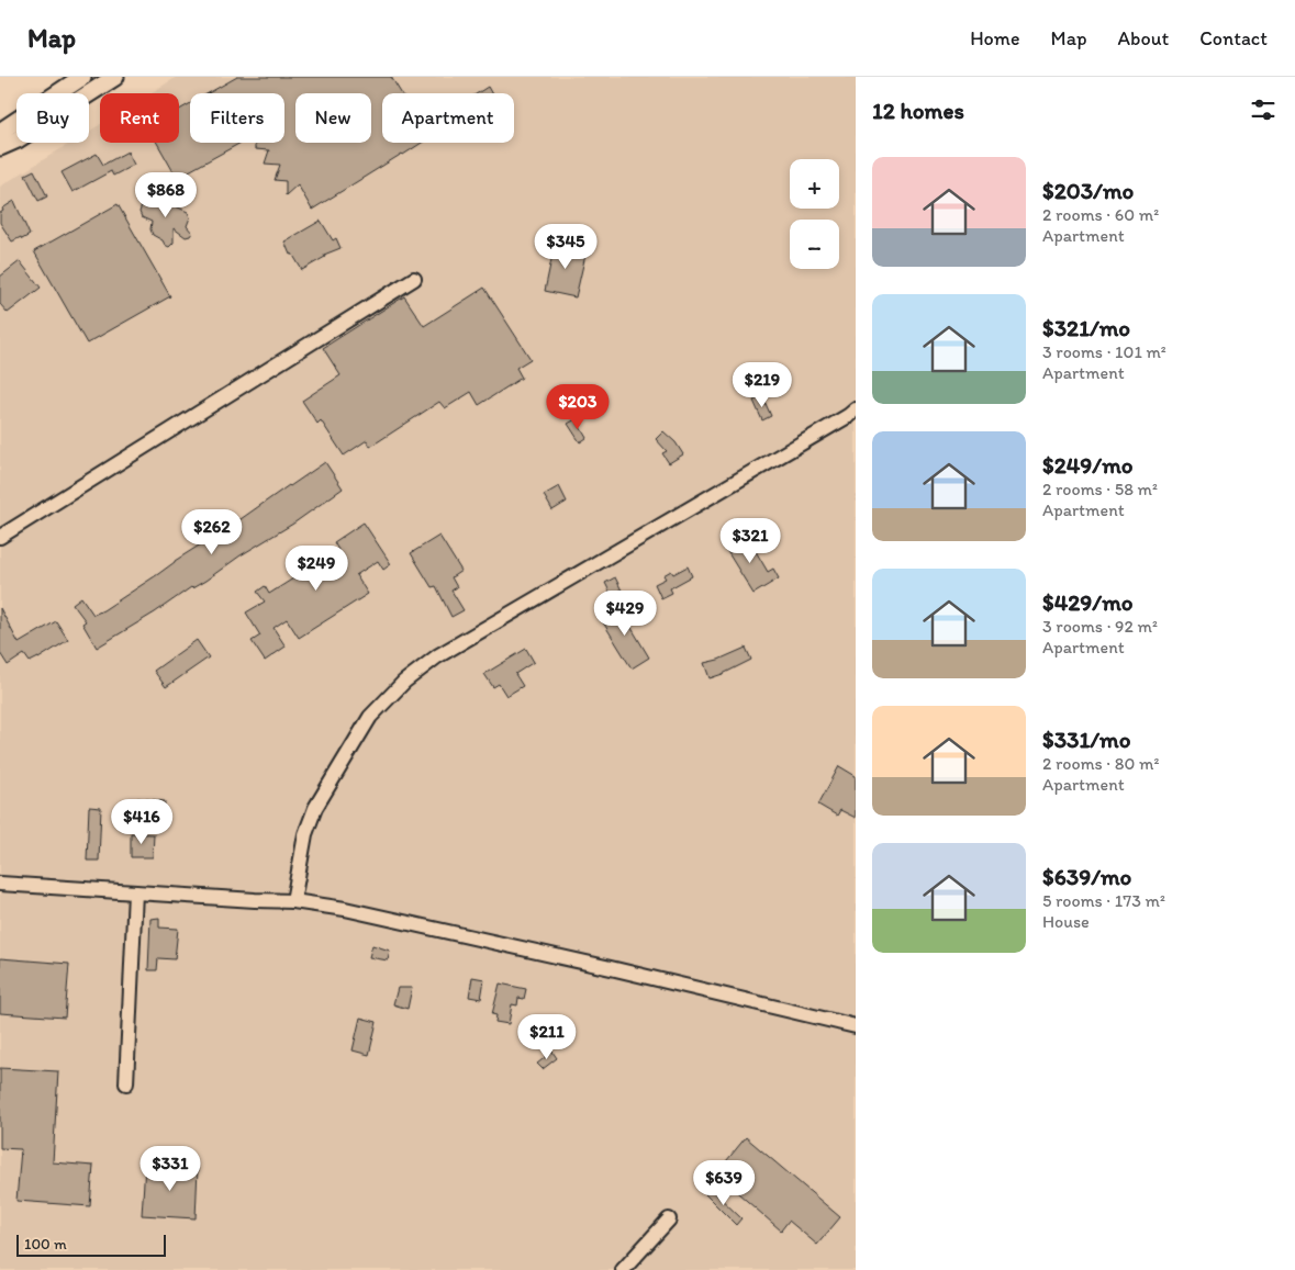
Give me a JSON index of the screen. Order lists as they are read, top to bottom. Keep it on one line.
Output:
{"scale_bar":"100 m","page":{"header":"Map","nav":["Home","Map","About","Contact"],"heading":"12 homes","chip":["Buy","Rent","Filters","New","Apartment"],"list":[{"name":"$203/mo","note":"2 rooms · 60 m² · Apartment"},{"name":"$321/mo","note":"3 rooms · 101 m² · Apartment"},{"name":"$249/mo","note":"2 rooms · 58 m² · Apartment"},{"name":"$429/mo","note":"3 rooms · 92 m² · Apartment"},{"name":"$331/mo","note":"2 rooms · 80 m² · Apartment"},{"name":"$639/mo","note":"5 rooms · 173 m² · House"}],"map_buttons":["+","−"],"price":["$868","$345","$219","$203","$262","$321","$249","$429","$416","$211","$331","$639"],"scale":"100 m"}}
